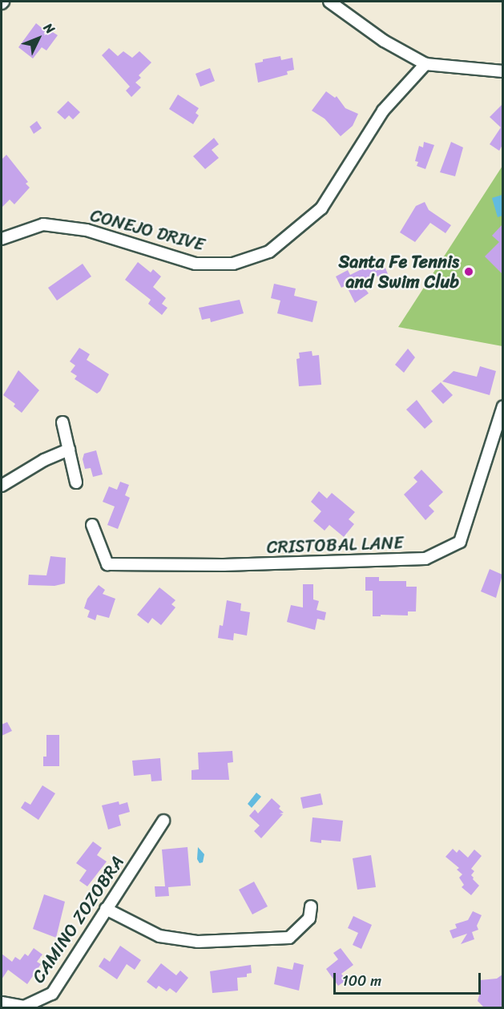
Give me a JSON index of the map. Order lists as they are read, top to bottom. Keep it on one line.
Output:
{"streets":{"street":["CONEJO DRIVE","CRISTOBAL LANE","CAMINO ZOZOBRA"]},"places":["Santa Fe Tennis and Swim Club"],"scale_bar":"100 m","north":"top right"}
